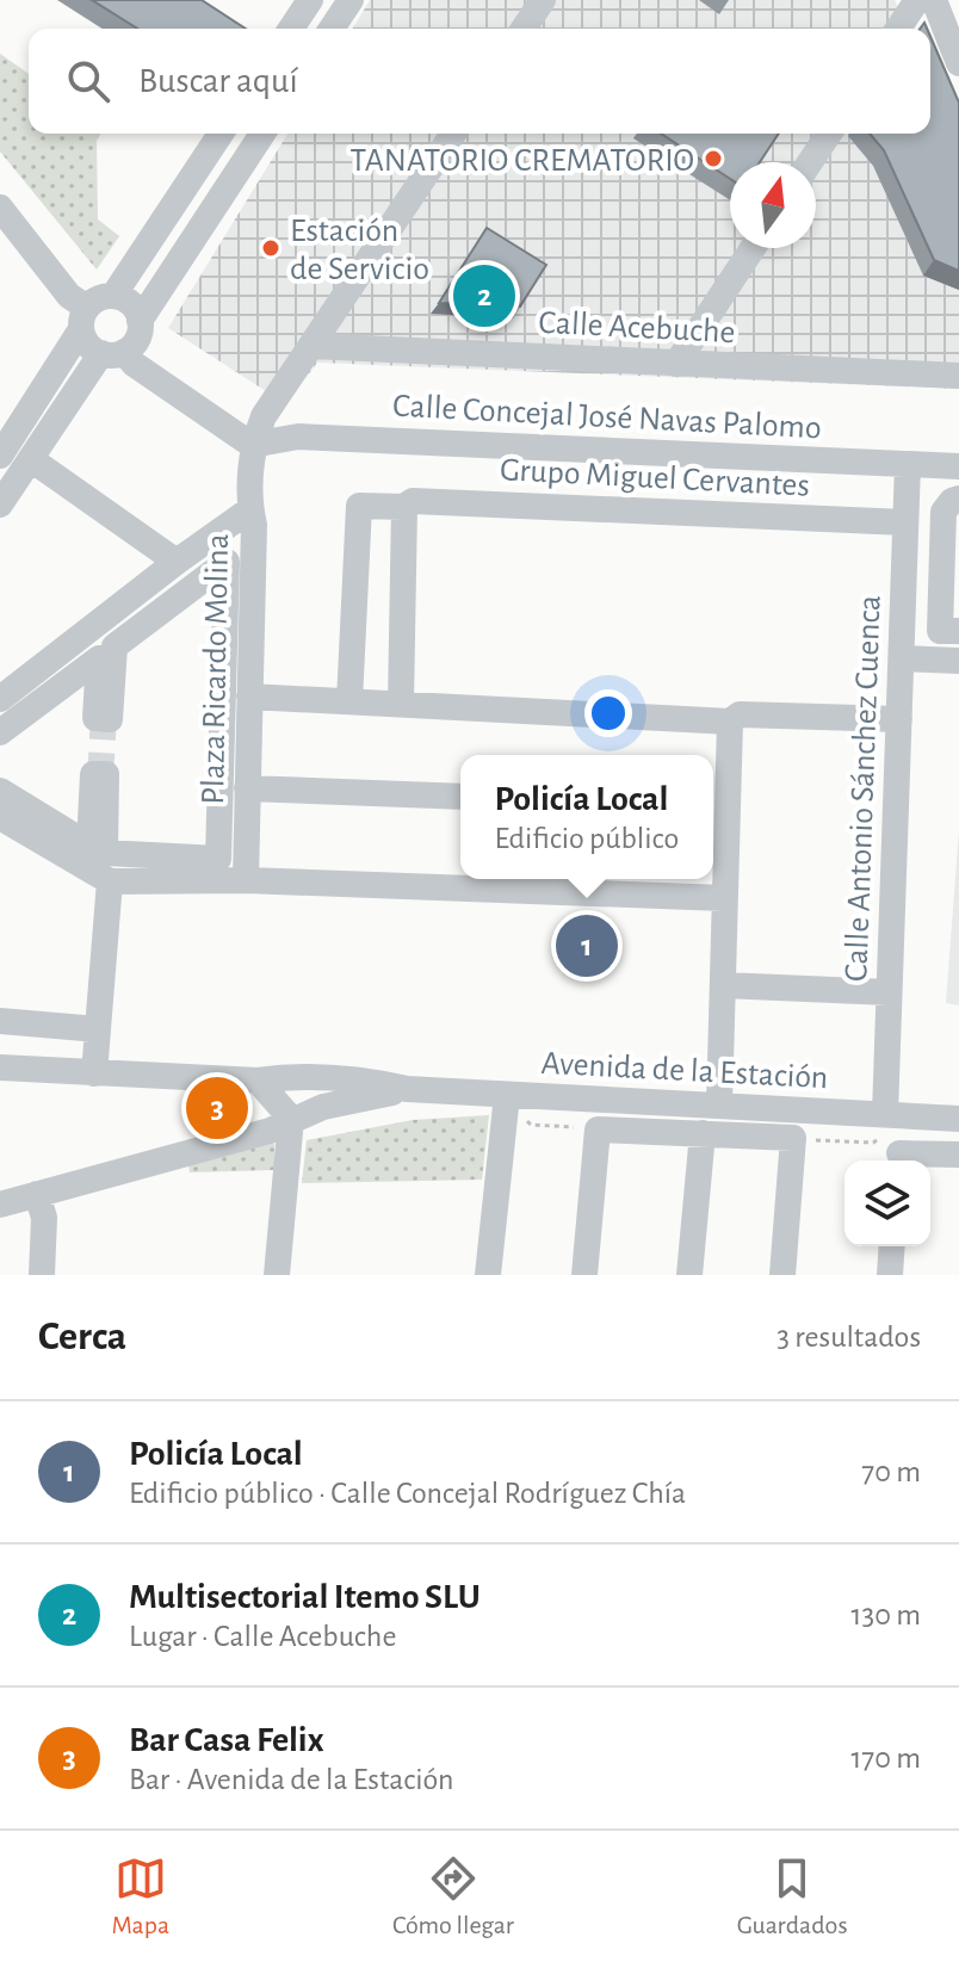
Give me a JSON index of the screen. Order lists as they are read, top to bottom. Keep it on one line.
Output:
{"streets":{"street":["Calle Acebuche","Calle Concejal José Navas Palomo","Grupo Miguel Cervantes","Plaza Ricardo Molina","Calle Antonio Sánchez Cuenca","Avenida de la Estación"]},"crossings":[["Calle Concejal José Navas Palomo","Calle Antonio Sánchez Cuenca"],["Grupo Miguel Cervantes","Calle Antonio Sánchez Cuenca"],["Calle Antonio Sánchez Cuenca","Avenida de la Estación"]],"places":["TANATORIO CREMATORIO","Estación de Servicio"],"north":"top","page":{"search":"Buscar aquí","pins":["2","1","3"],"popup":["Policía Local","Edificio público"],"heading":["Cerca","3 resultados"],"list":[{"mark":"1","name":"Policía Local","note":"Edificio público · Calle Concejal Rodríguez Chía","value":"70 m"},{"mark":"2","name":"Multisectorial Itemo SLU","note":"Lugar · Calle Acebuche","value":"130 m"},{"mark":"3","name":"Bar Casa Felix","note":"Bar · Avenida de la Estación","value":"170 m"}],"nav":["Mapa","Cómo llegar","Guardados"]}}
